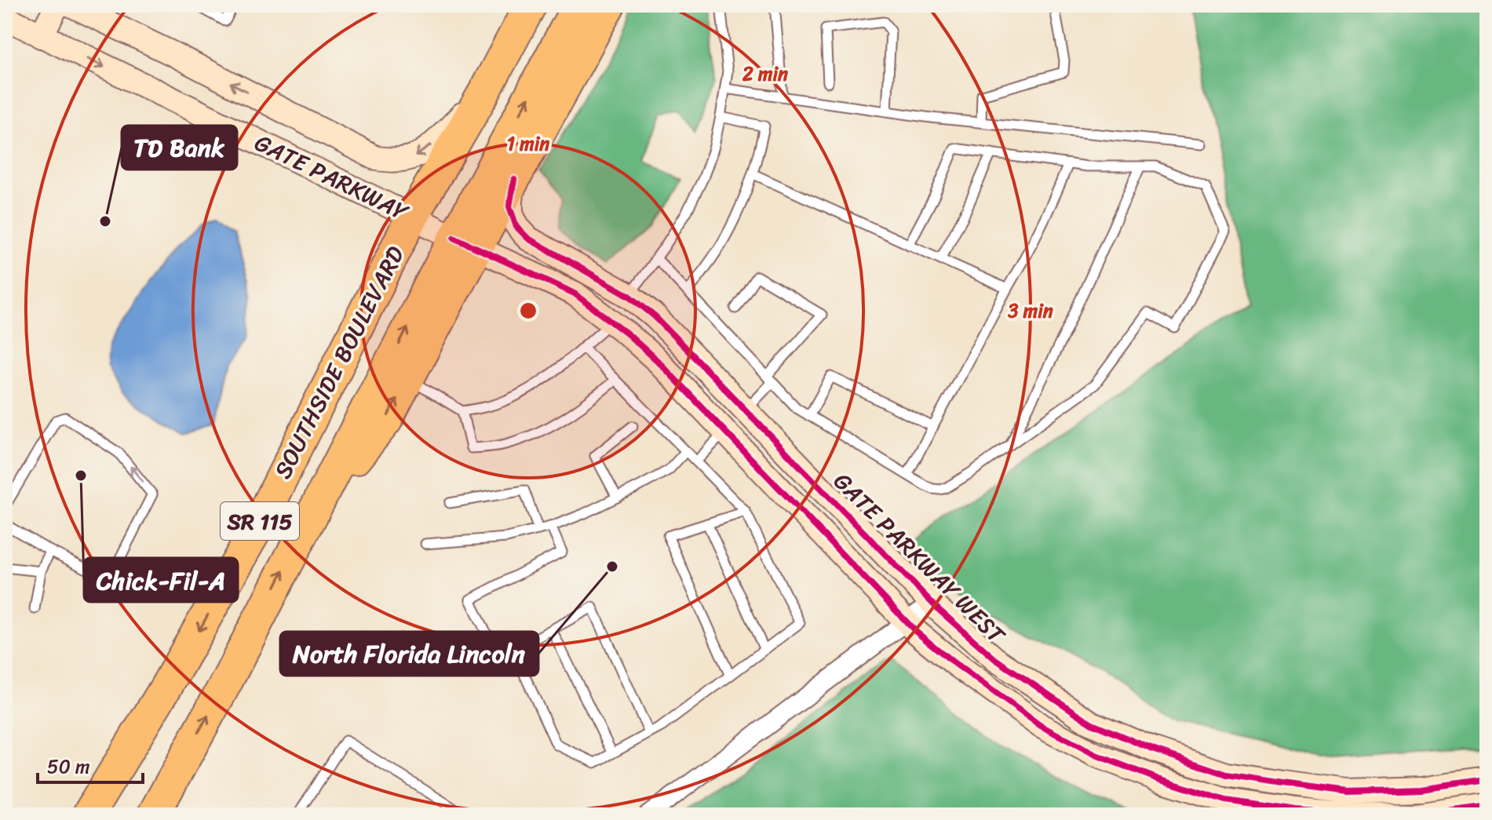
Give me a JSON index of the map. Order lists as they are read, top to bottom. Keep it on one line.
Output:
{"streets":{"highway":["SOUTHSIDE BOULEVARD","SR 115"],"main road":["GATE PARKWAY","GATE PARKWAY WEST"]},"crossings":[["GATE PARKWAY","SOUTHSIDE BOULEVARD"],["GATE PARKWAY","GATE PARKWAY WEST"],["SOUTHSIDE BOULEVARD","GATE PARKWAY WEST"]],"places":["TD Bank","Chick-Fil-A","North Florida Lincoln"],"scale_bar":"50 m","rings":["2 min","1 min","3 min"]}
